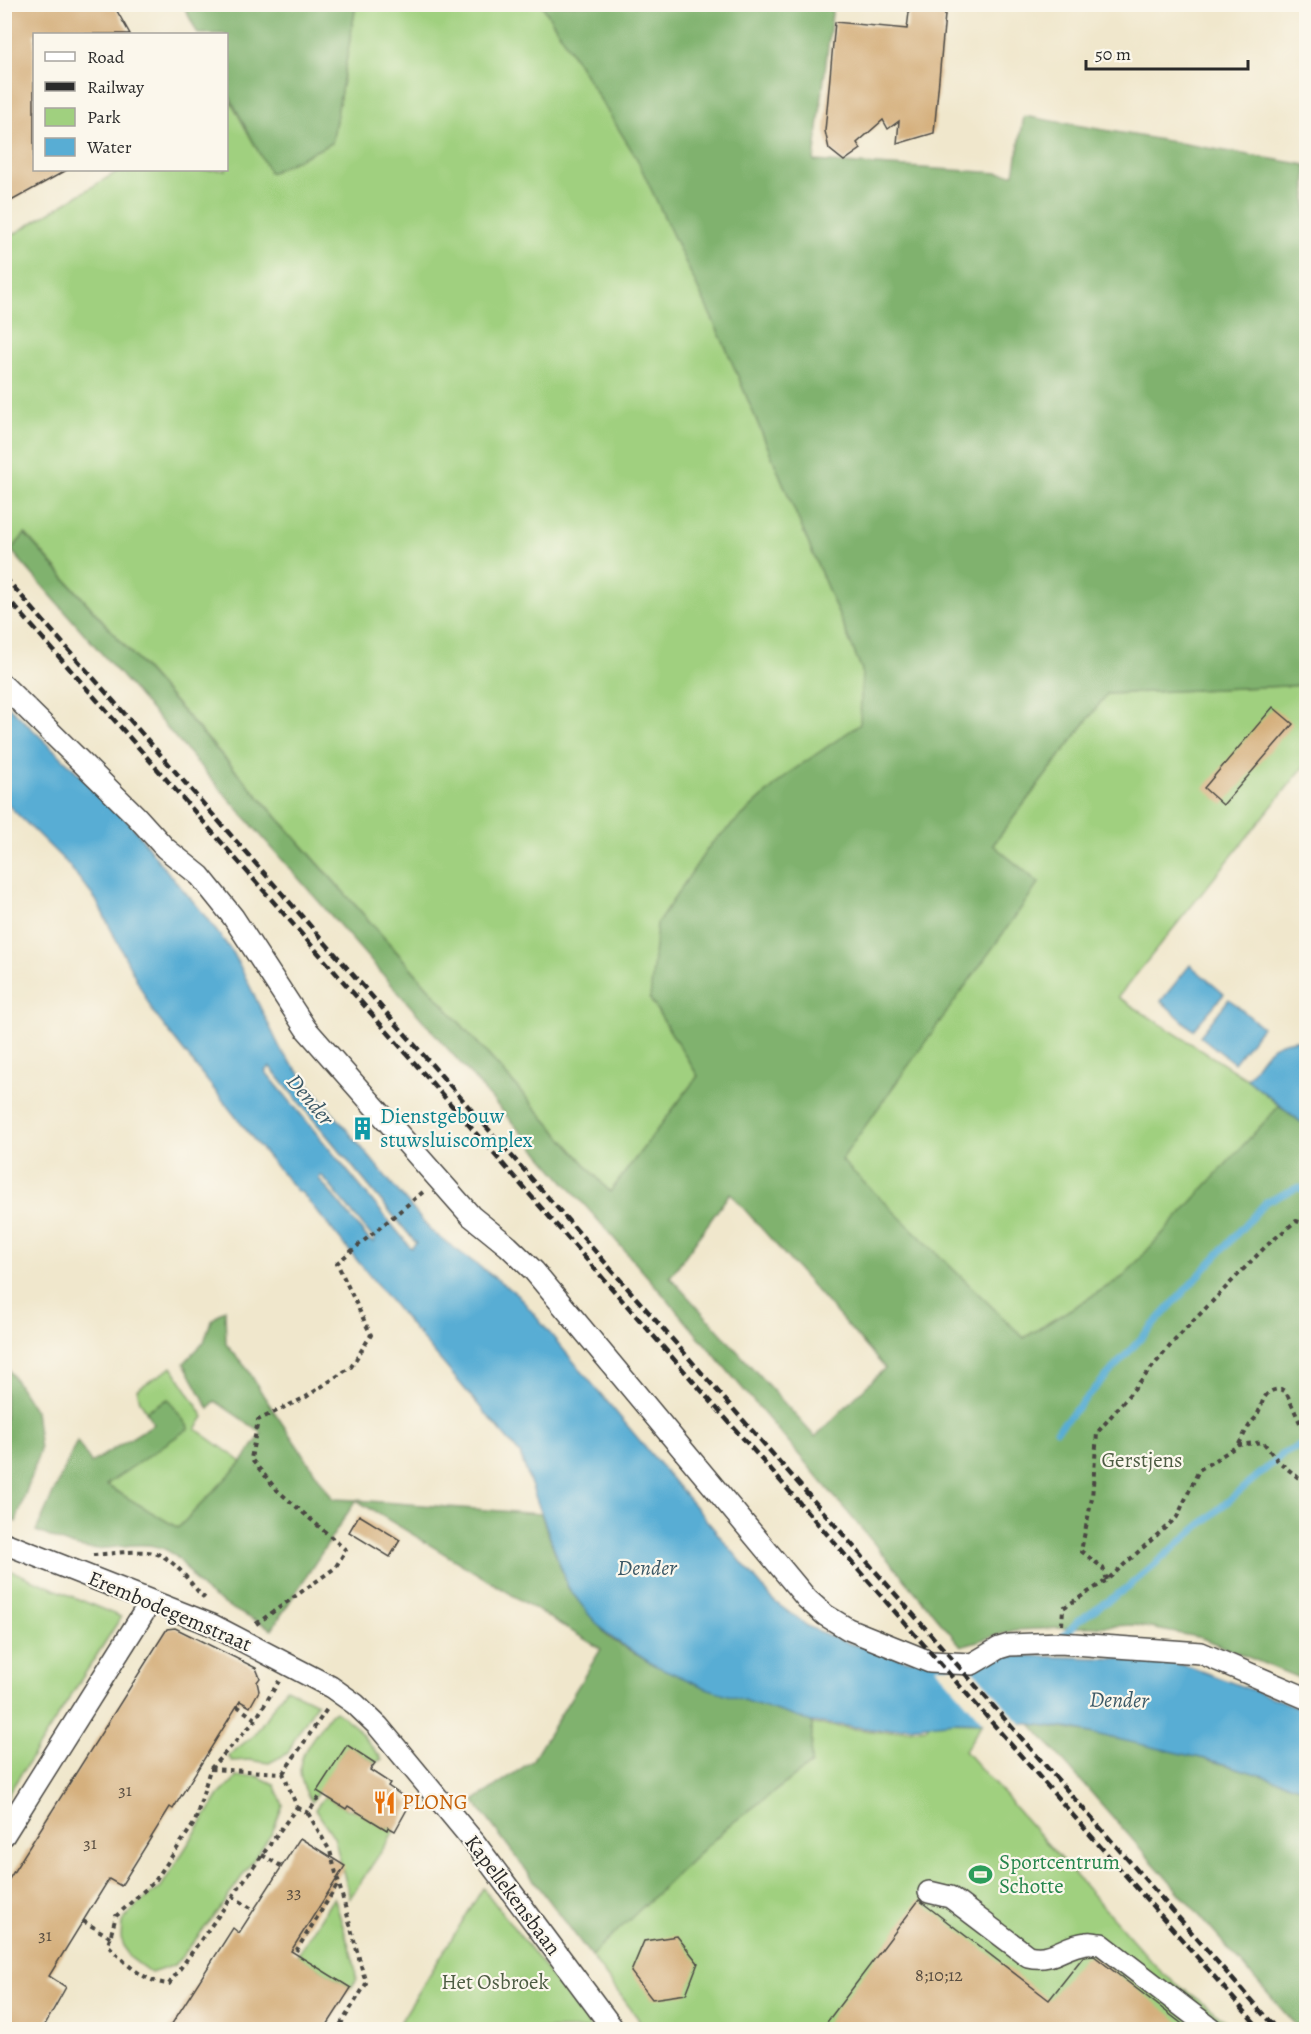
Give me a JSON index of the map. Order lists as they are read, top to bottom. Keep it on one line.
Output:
{"streets":{"street":["Erembodegemstraat","Kapellekensbaan"]},"crossings":[["Erembodegemstraat","Kapellekensbaan"]],"water":["Dender"],"parks":["Gerstjens","Het Osbroek"],"places":{"building":["Dienstgebouw stuwsluiscomplex"],"restaurant":["PLONG"],"sports":["Sportcentrum Schotte"]},"house_numbers":["31","31","33","31","8;10;12"],"legend":["Road","Railway","Park","Water"],"scale_bar":"50 m"}
